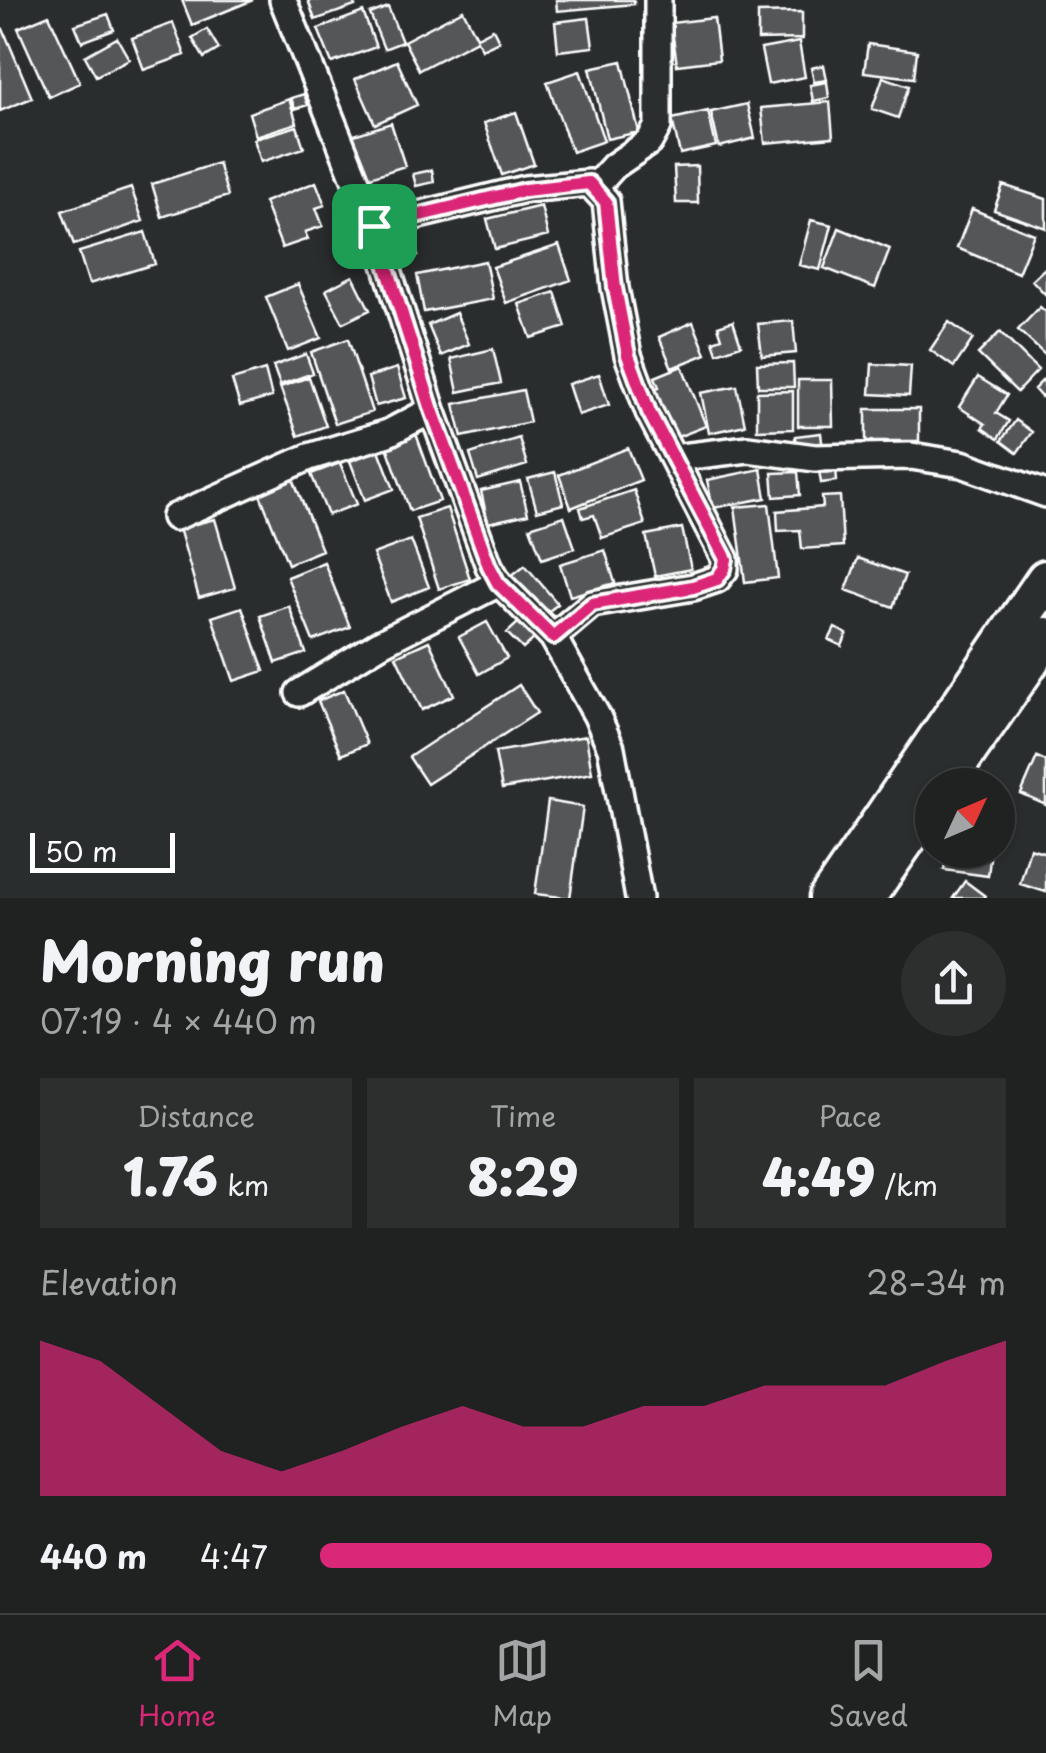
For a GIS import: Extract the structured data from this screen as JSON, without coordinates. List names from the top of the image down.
{
  "scale_bar": "50 m",
  "north": "top right",
  "page": {
    "scale": "50 m",
    "heading": ["Morning run", "07:19 · 4 × 440 m"],
    "stats": [
      ["Distance", "1.76 km"],
      ["Time", "8:29"],
      ["Pace", "4:49 /km"]
    ],
    "chart": ["Elevation", "28–34 m"],
    "list": [
      {
        "name": "440 m",
        "note": "4:47"
      }
    ],
    "tabs": ["Home", "Map", "Saved"]
  }
}
